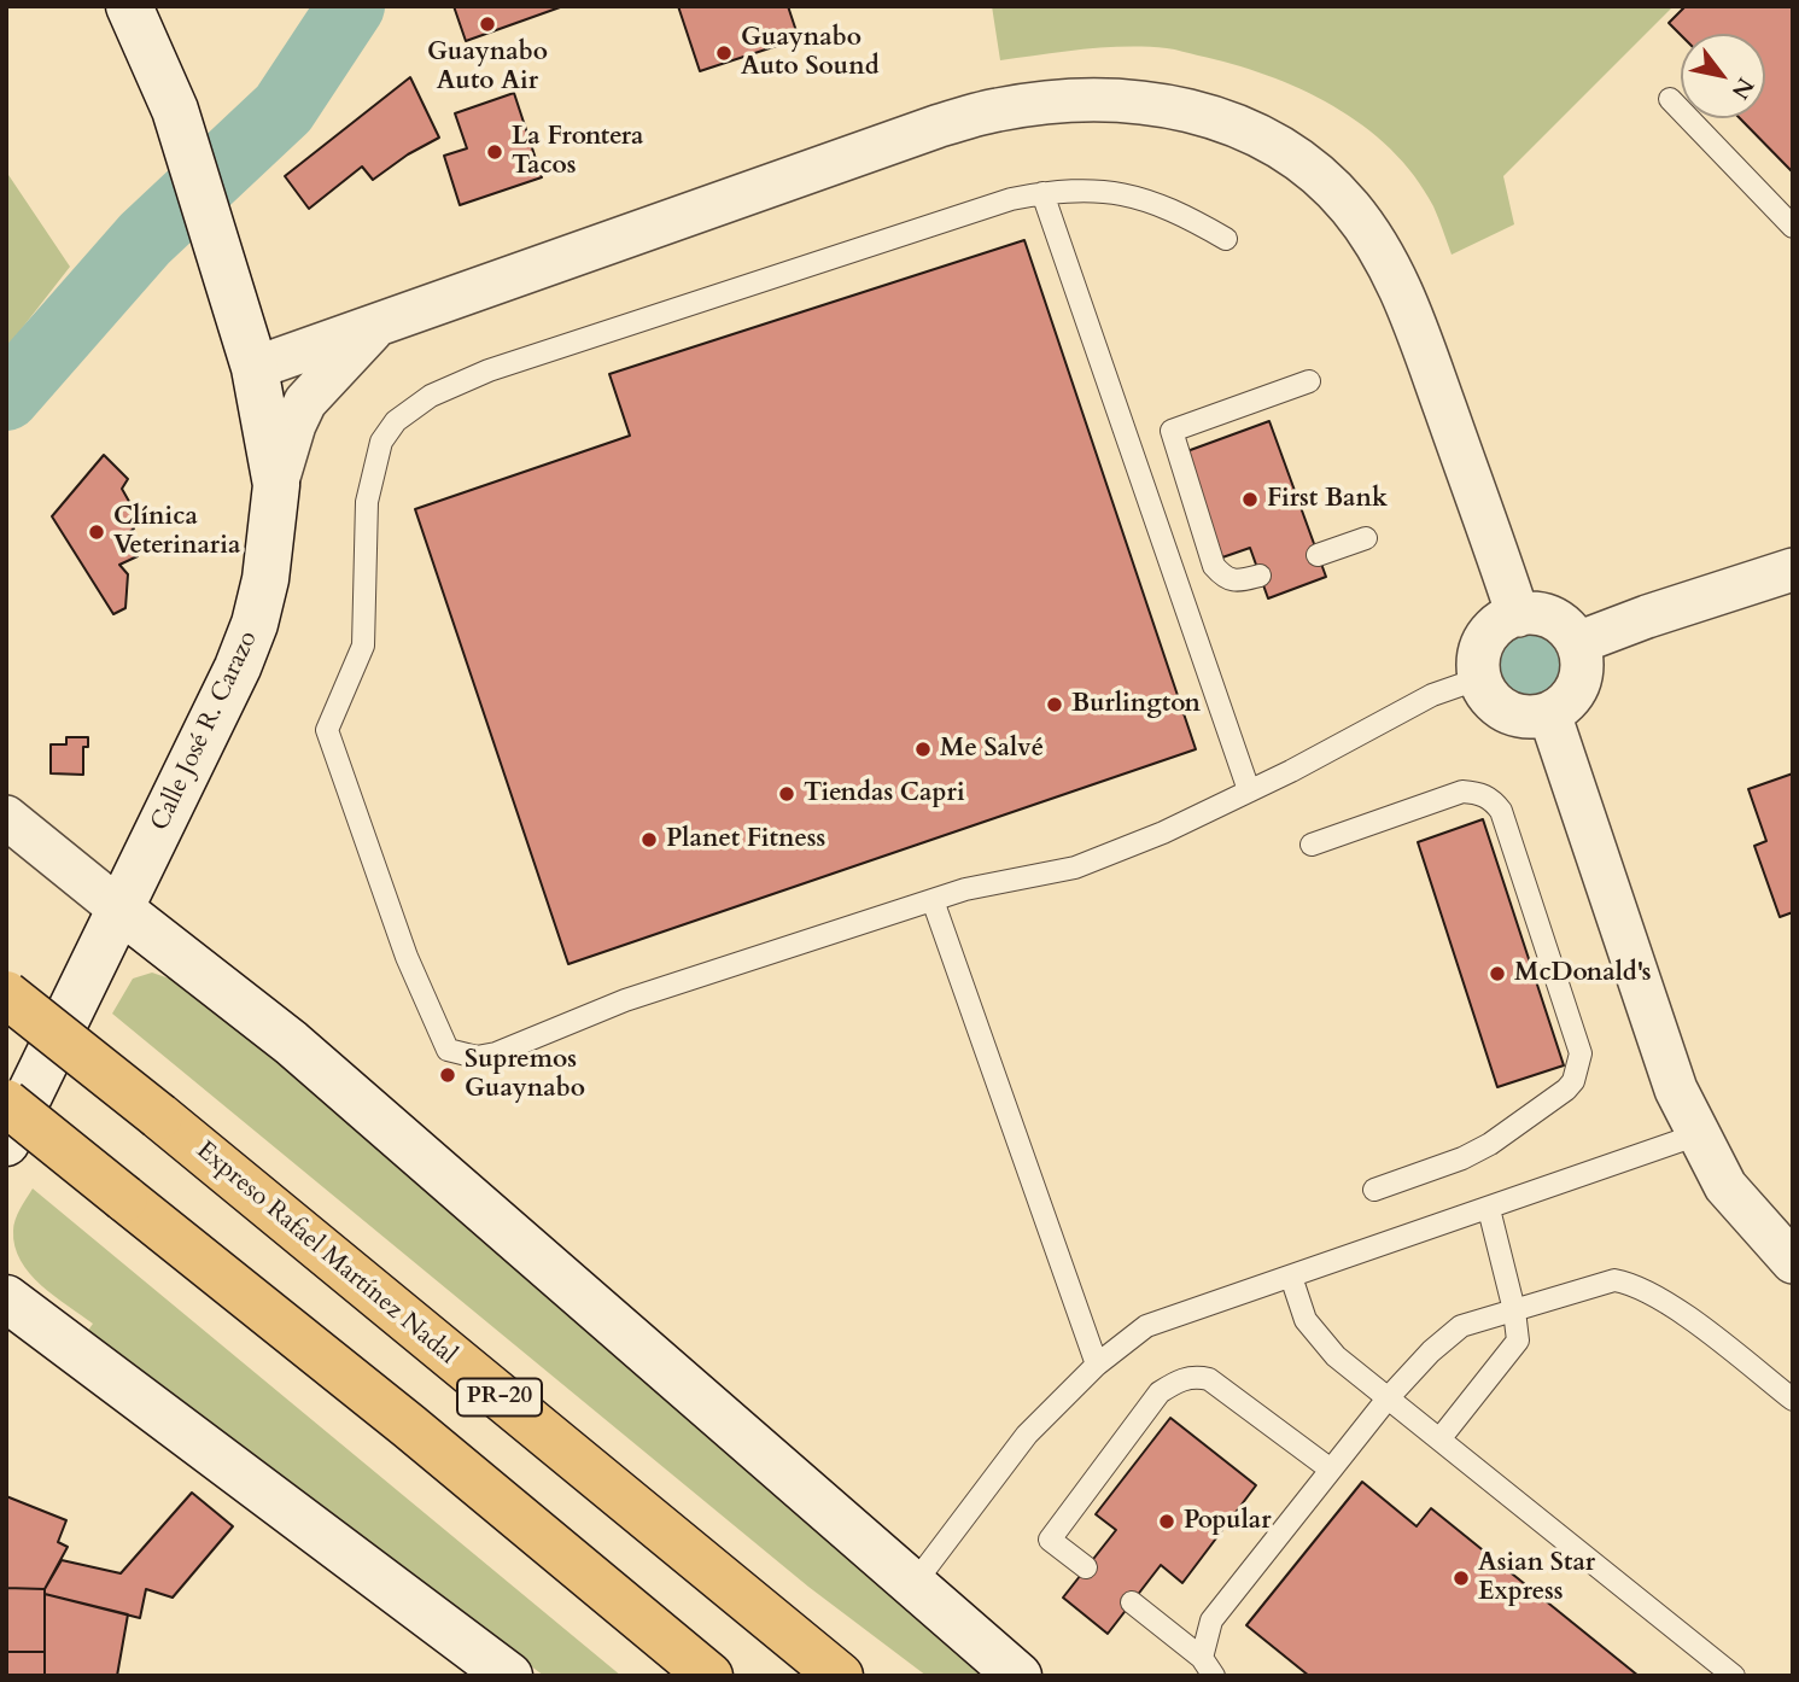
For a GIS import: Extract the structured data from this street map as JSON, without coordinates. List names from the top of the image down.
{
  "streets": {
    "highway": ["Expreso Rafael Martínez Nadal", "PR-20"],
    "street": ["Calle José R. Carazo"]
  },
  "places": [
    "Guaynabo Auto Air",
    "Guaynabo Auto Sound",
    "La Frontera Tacos",
    "First Bank",
    "Clínica Veterinaria",
    "Burlington",
    "Me Salvé",
    "Tiendas Capri",
    "Planet Fitness",
    "McDonald's",
    "Supremos Guaynabo",
    "Popular",
    "Asian Star Express"
  ],
  "north": "bottom right"
}
